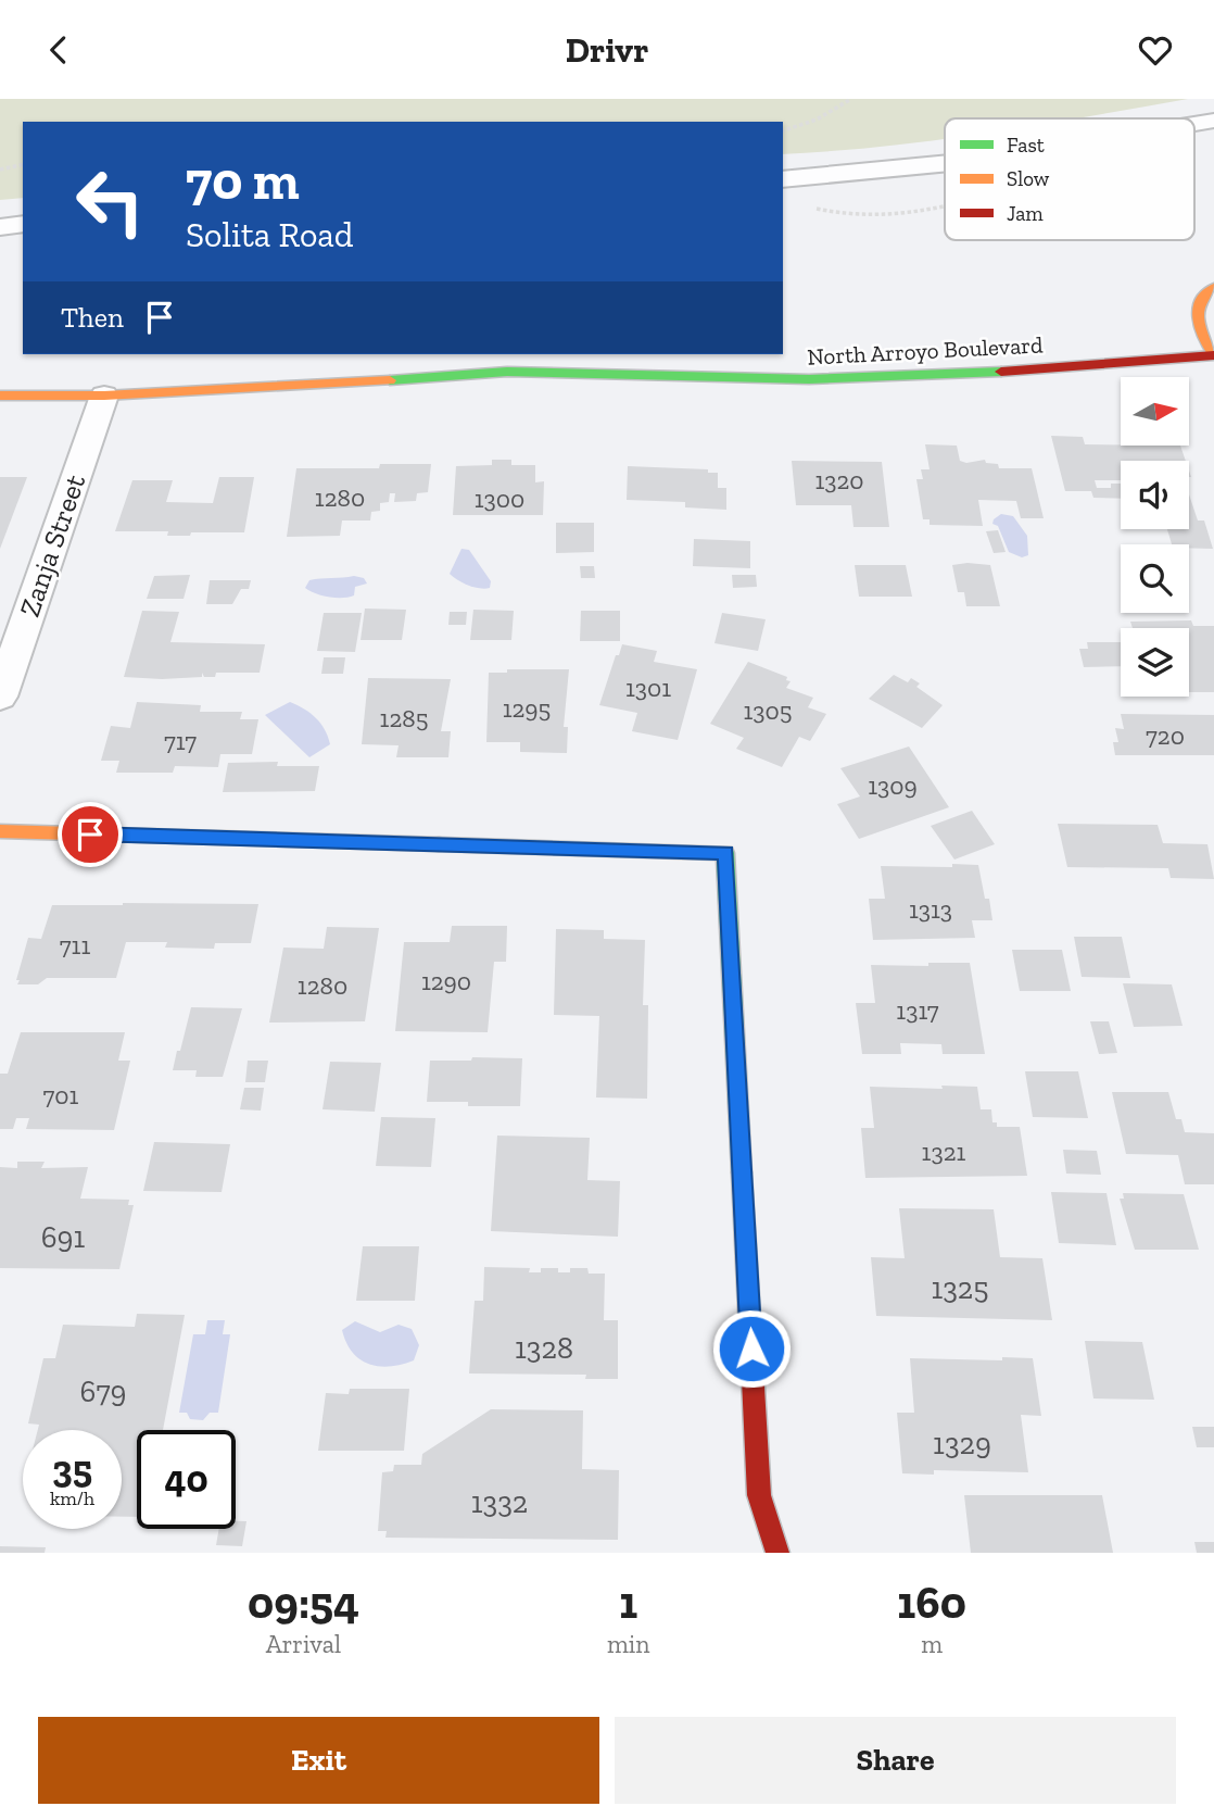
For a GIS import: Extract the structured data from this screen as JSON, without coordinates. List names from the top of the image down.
{
  "streets": {
    "street": ["North Arroyo Boulevard", "Zanja Street"]
  },
  "crossings": [
    ["North Arroyo Boulevard", "Zanja Street"]
  ],
  "house_numbers": [
    "1320",
    "1280",
    "1300",
    "1301",
    "1295",
    "1305",
    "1285",
    "720",
    "717",
    "1309",
    "1313",
    "711",
    "1290",
    "1280",
    "1317",
    "701",
    "1321",
    "691",
    "1325",
    "1328",
    "679",
    "1329",
    "1332"
  ],
  "legend": ["Fast", "Slow", "Jam"],
  "north": "right",
  "page": {
    "header": "Drivr",
    "turn": ["70 m", "Solita Road"],
    "then": "Then",
    "speed": "35 km/h",
    "limit": "40",
    "eta": [
      "09:54",
      "Arrival",
      "1",
      "min",
      "160",
      "m"
    ],
    "buttons": ["Exit", "Share"]
  }
}
